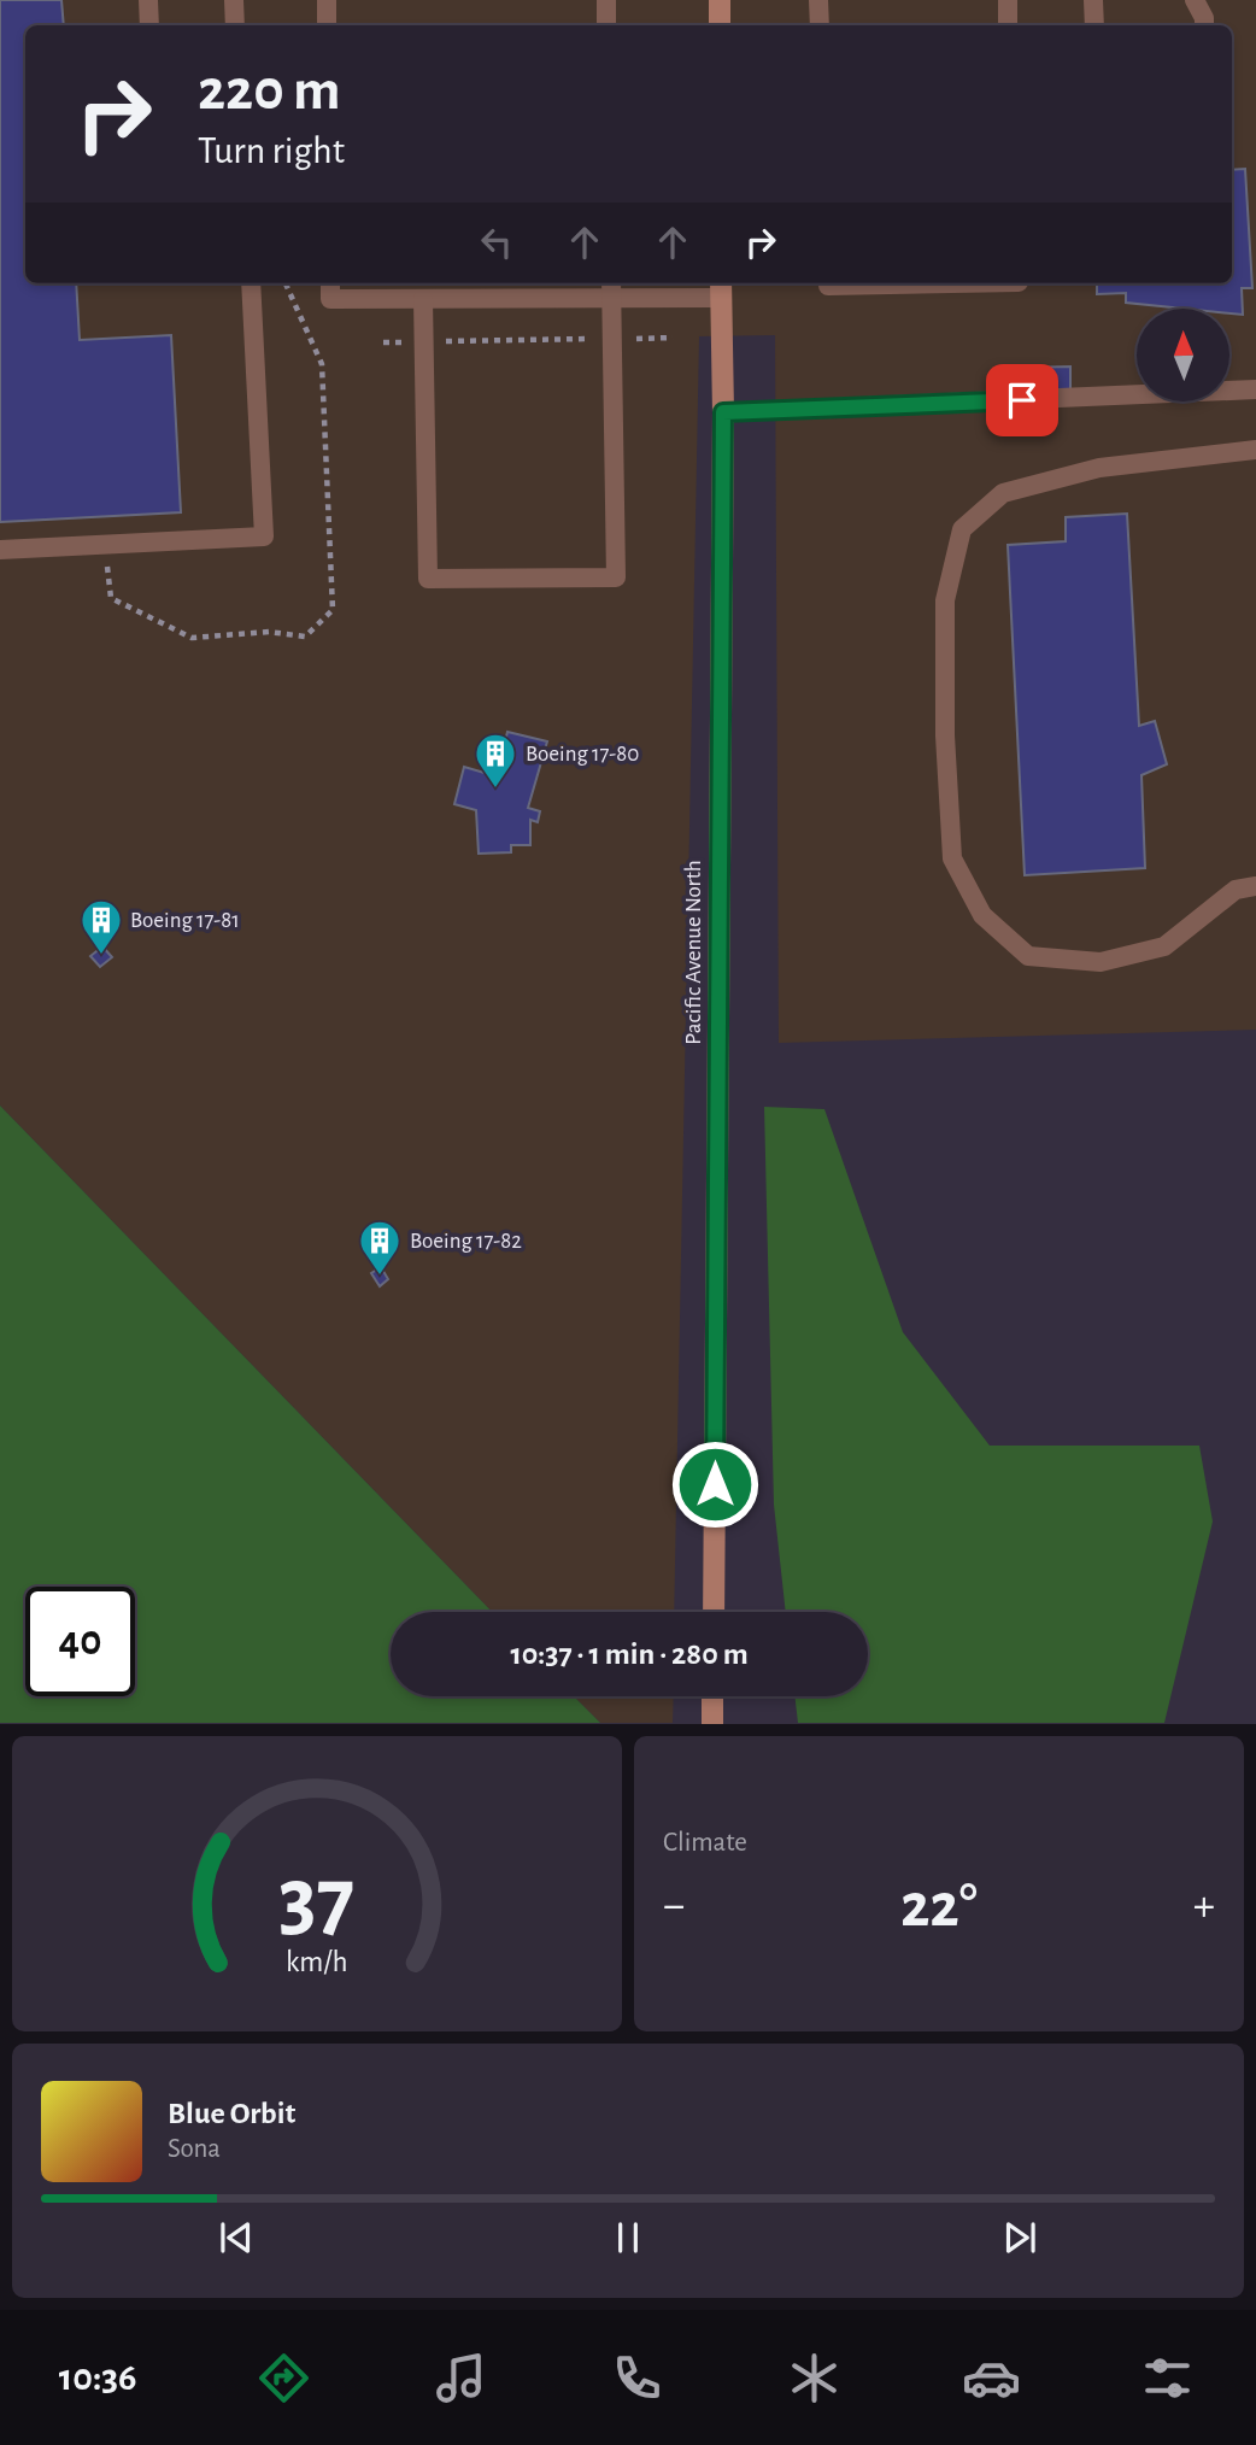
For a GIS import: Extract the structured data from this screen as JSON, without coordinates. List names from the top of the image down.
{
  "streets": {
    "street": ["Pacific Avenue North"]
  },
  "places": {
    "building": ["Boeing 17-80", "Boeing 17-81", "Boeing 17-82"]
  },
  "north": "top",
  "page": {
    "turn": ["220 m", "Turn right"],
    "limit": "40",
    "trip": "10:37 · 1 min · 280 m",
    "tile": "Climate",
    "heat": ["−", "22°", "+"],
    "song": ["Blue Orbit", "Sona"],
    "tabs": "10:36",
    "gauge": ["37", "km/h"]
  }
}
